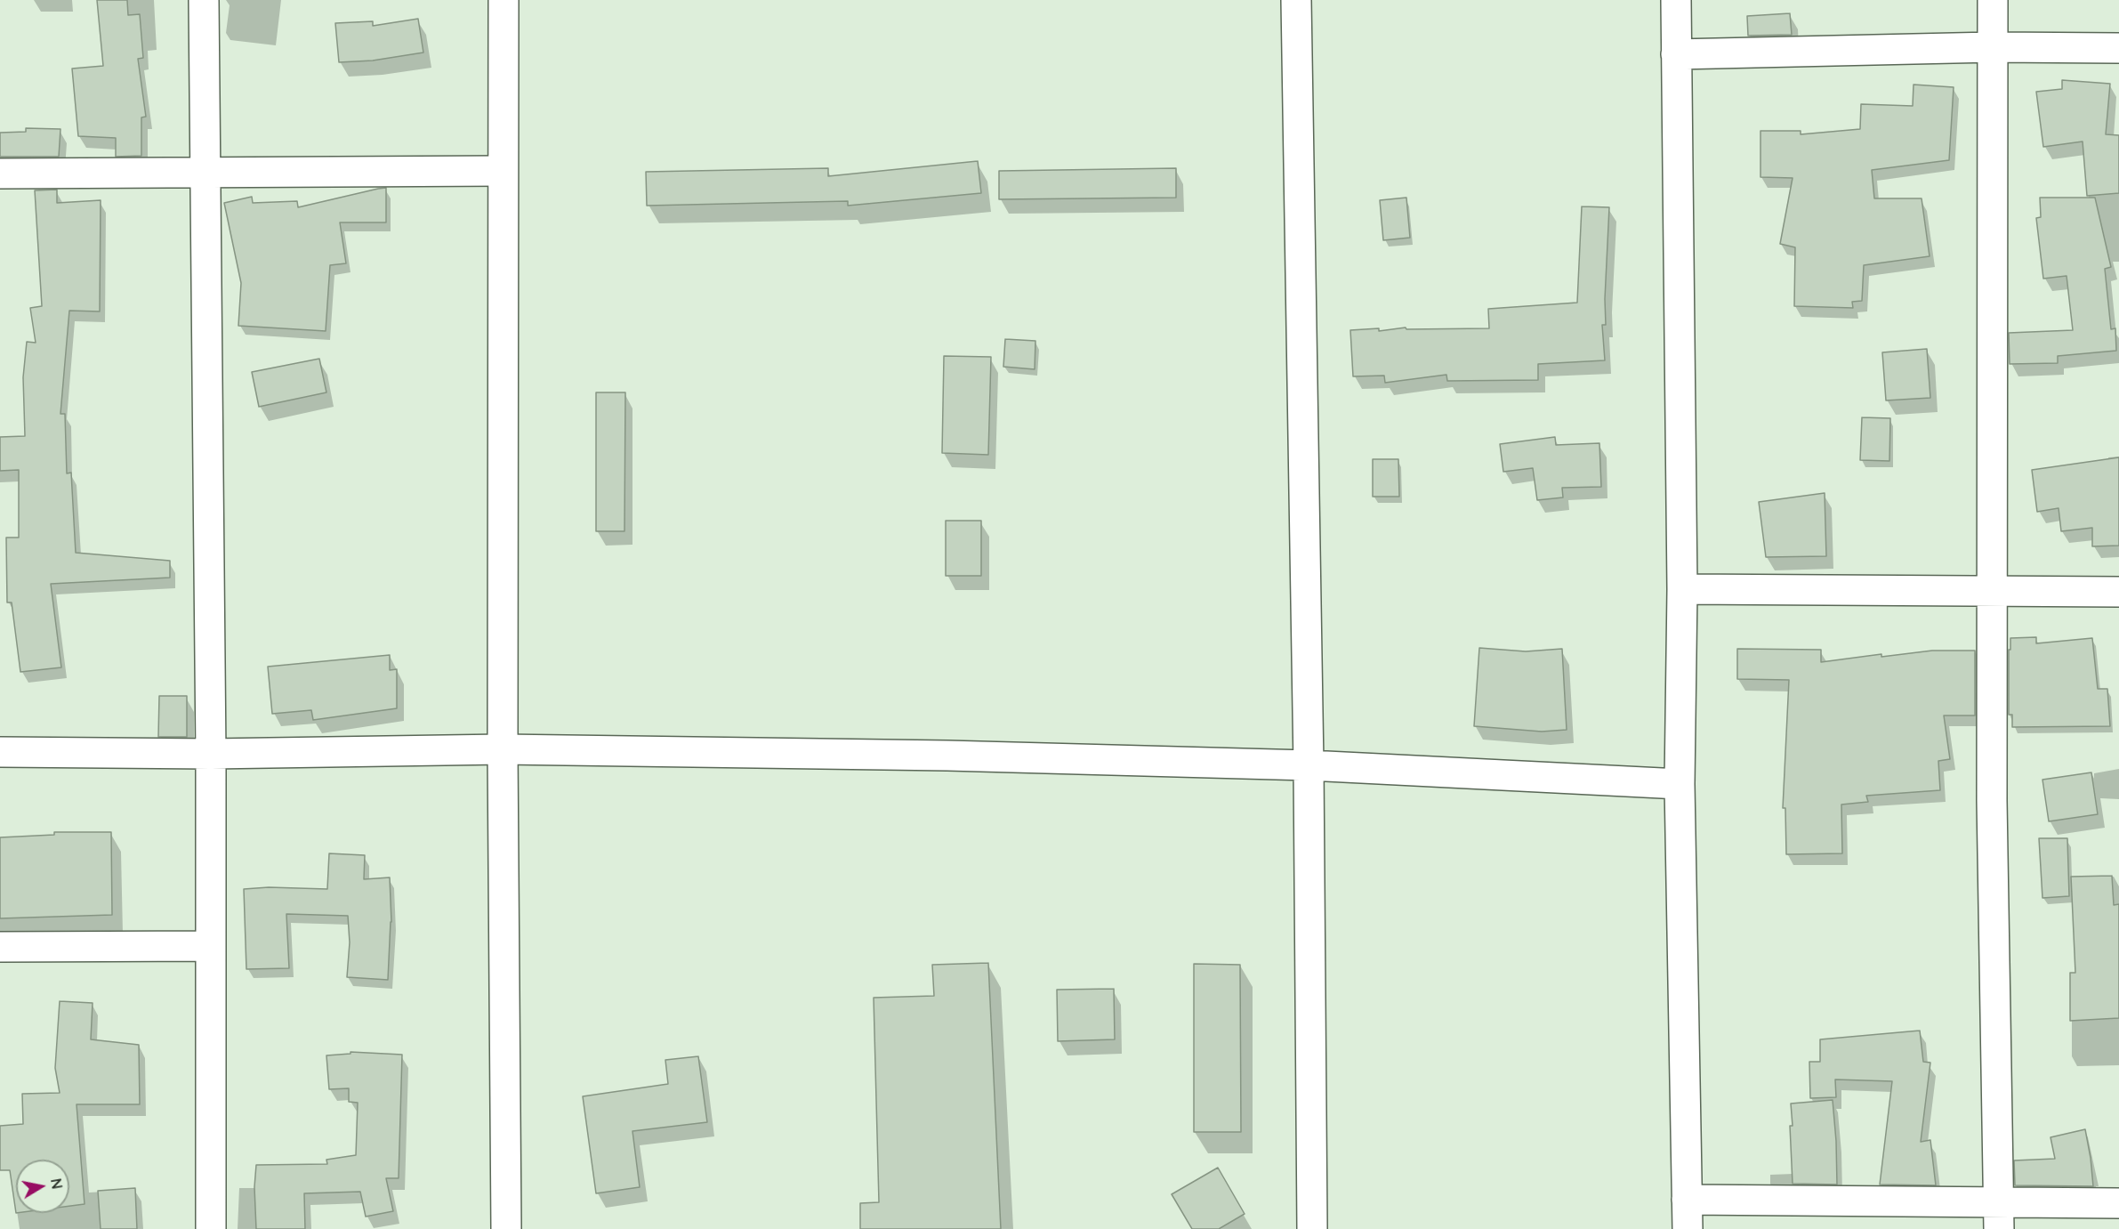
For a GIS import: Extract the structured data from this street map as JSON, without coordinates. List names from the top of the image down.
{
  "north": "right"
}
